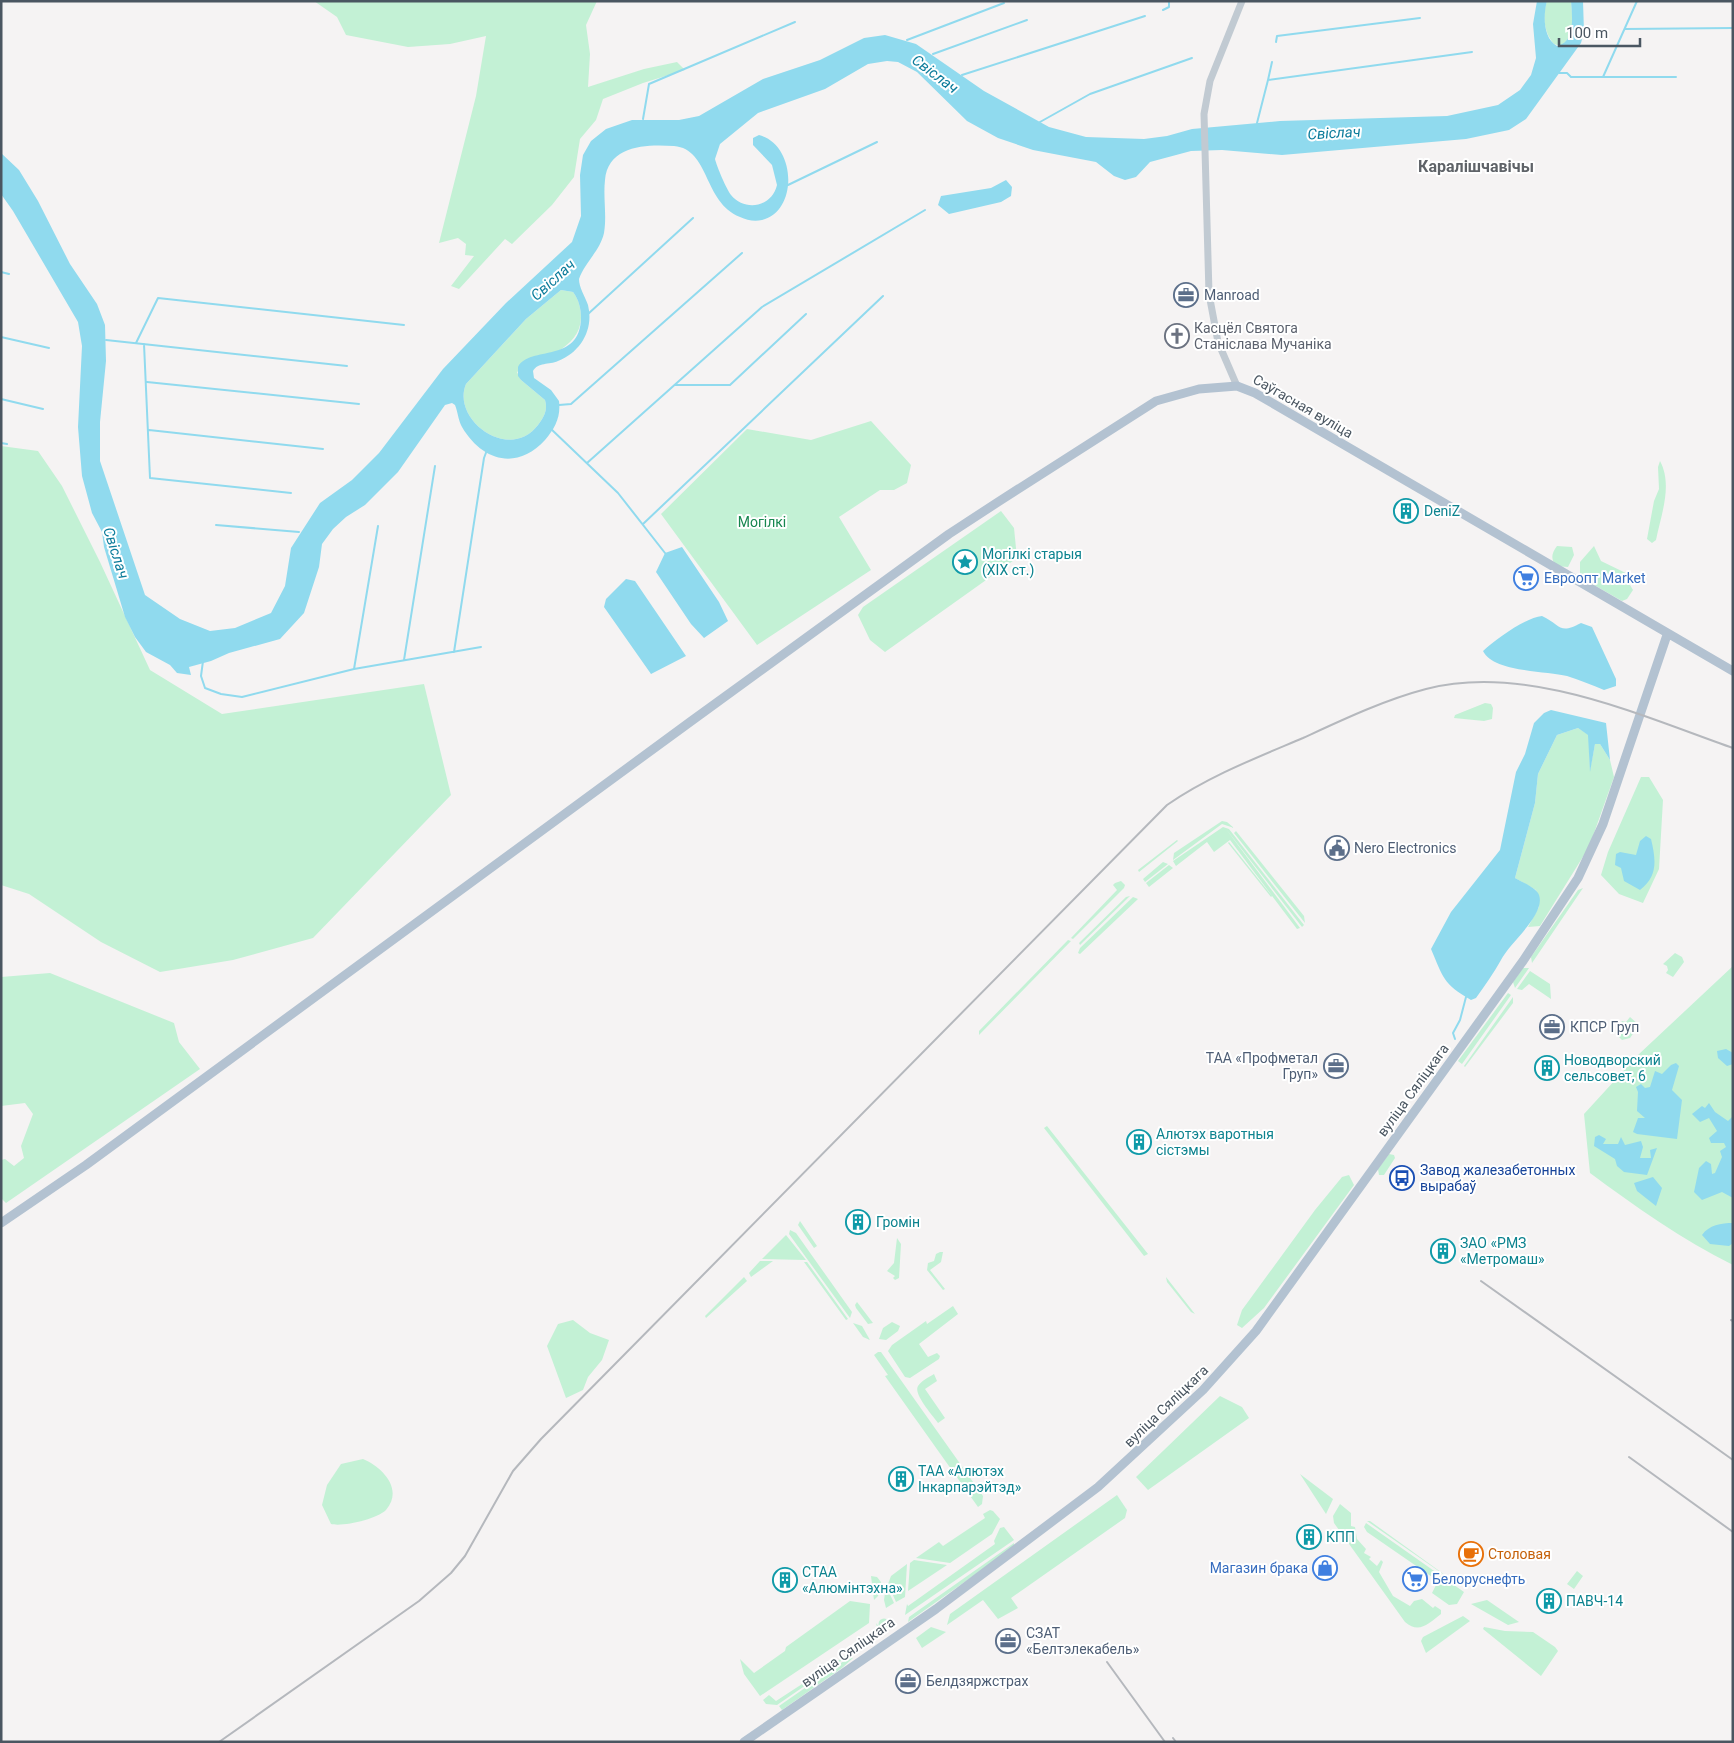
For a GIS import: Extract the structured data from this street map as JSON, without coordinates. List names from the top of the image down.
{
  "streets": {
    "main road": ["Саўгасная вуліца", "вуліца Сяліцкага"]
  },
  "crossings": [
    ["Саўгасная вуліца", "вуліца Сяліцкага"]
  ],
  "districts": ["Каралішчавічы"],
  "water": ["Свіслач"],
  "parks": ["Могілкі"],
  "places": {
    "office": [
      "Manroad",
      "КПСР Груп",
      "ТАА «Профметал Груп»",
      "СЗАТ «Белтэлекабель»",
      "Белдзяржстрах"
    ],
    "church": ["Касцёл Святога Станіслава Мучаніка"],
    "building": [
      "DeniZ",
      "Новодворский сельсовет, 6",
      "Алютэх варотныя сістэмы",
      "Громін",
      "ЗАО «РМЗ «Метромаш»",
      "ТАА «Алютэх Інкарпарэйтэд»",
      "КПП",
      "СТАА «Алюмінтэхна»",
      "ПАВЧ-14"
    ],
    "place": ["Могілкі старыя (XIX ст.)"],
    "supermarket": ["Евроопт Market", "Белоруснефть"],
    "public building": ["Nero Electronics"],
    "bus stop": ["Завод жалезабетонных вырабаў"],
    "cafe": ["Столовая"],
    "shop": ["Магазин брака"]
  },
  "scale_bar": "100 m"
}
